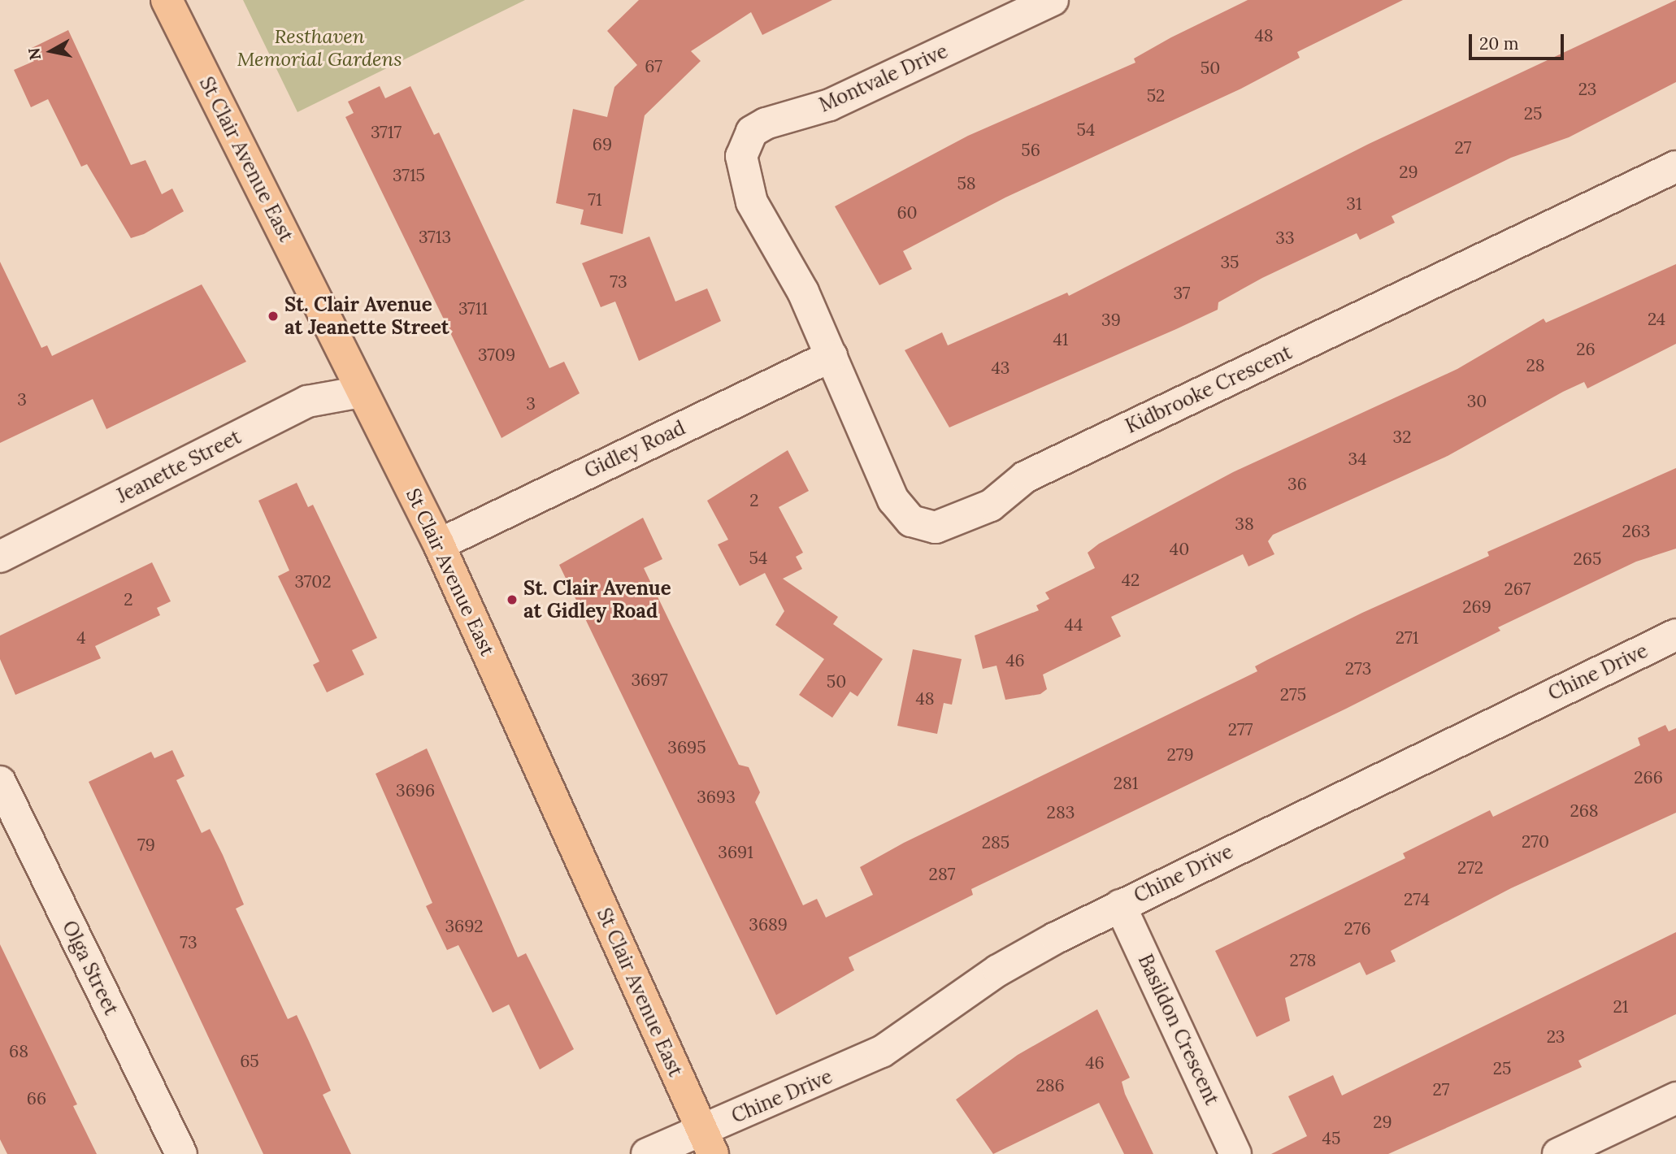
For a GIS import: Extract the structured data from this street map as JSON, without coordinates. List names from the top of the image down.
{
  "streets": {
    "main road": ["St Clair Avenue East"],
    "street": [
      "Montvale Drive",
      "Kidbrooke Crescent",
      "Gidley Road",
      "Jeanette Street",
      "Chine Drive",
      "Olga Street",
      "Basildon Crescent"
    ]
  },
  "crossings": [
    ["Montvale Drive", "Kidbrooke Crescent"],
    ["Montvale Drive", "Gidley Road"],
    ["St Clair Avenue East", "Gidley Road"],
    ["St Clair Avenue East", "Jeanette Street"],
    ["St Clair Avenue East", "Chine Drive"],
    ["Kidbrooke Crescent", "Gidley Road"],
    ["Chine Drive", "Basildon Crescent"]
  ],
  "parks": ["Resthaven Memorial Gardens"],
  "places": ["St. Clair Avenue at Jeanette Street", "St. Clair Avenue at Gidley Road"],
  "house_numbers": [
    "48",
    "67",
    "50",
    "23",
    "52",
    "25",
    "54",
    "3717",
    "69",
    "27",
    "56",
    "29",
    "3715",
    "58",
    "71",
    "31",
    "60",
    "3713",
    "33",
    "35",
    "73",
    "37",
    "3711",
    "24",
    "39",
    "41",
    "26",
    "3709",
    "28",
    "43",
    "3",
    "30",
    "3",
    "32",
    "34",
    "36",
    "2",
    "38",
    "263",
    "40",
    "54",
    "265",
    "42",
    "3702",
    "267",
    "2",
    "269",
    "44",
    "4",
    "271",
    "46",
    "273",
    "3697",
    "50",
    "275",
    "48",
    "277",
    "3695",
    "279",
    "266",
    "281",
    "3696",
    "3693",
    "268",
    "283",
    "270",
    "285",
    "79",
    "3691",
    "272",
    "287",
    "274",
    "3689",
    "3692",
    "276",
    "73",
    "278",
    "21",
    "23",
    "68",
    "65",
    "46",
    "25",
    "286",
    "27",
    "66",
    "29",
    "45"
  ],
  "scale_bar": "20 m",
  "north": "left"
}
